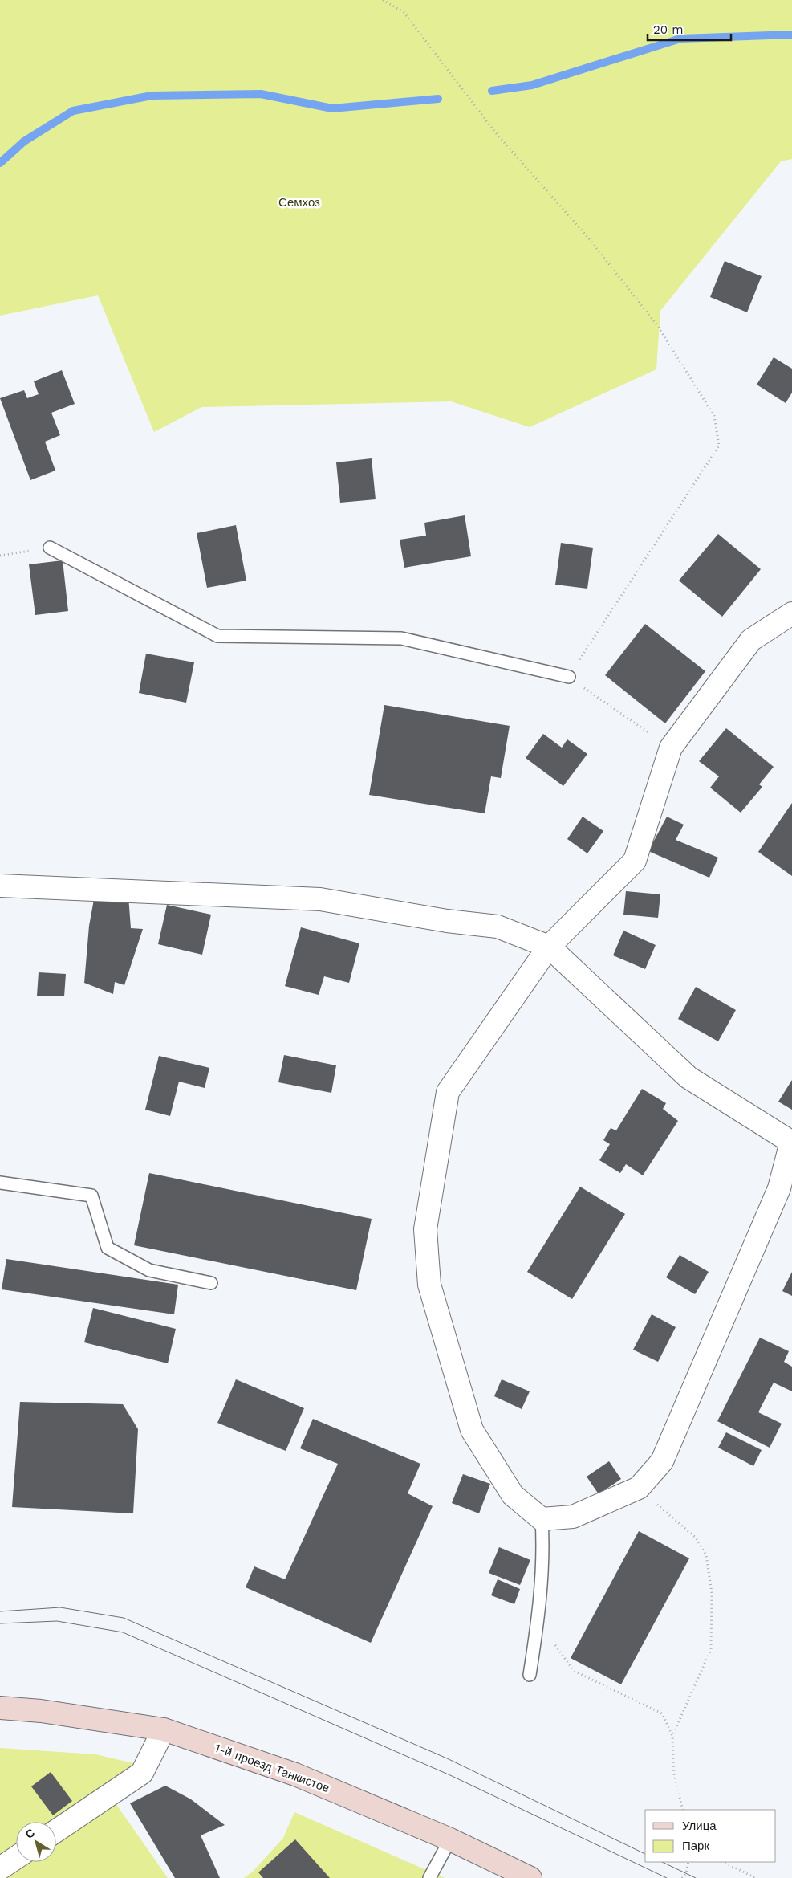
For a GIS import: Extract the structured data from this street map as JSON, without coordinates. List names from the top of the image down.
{
  "streets": {
    "main road": ["1-й проезд Танкистов"]
  },
  "parks": ["Семхоз"],
  "legend": ["Улица", "Парк"],
  "scale_bar": "20 m",
  "north": "top left"
}
